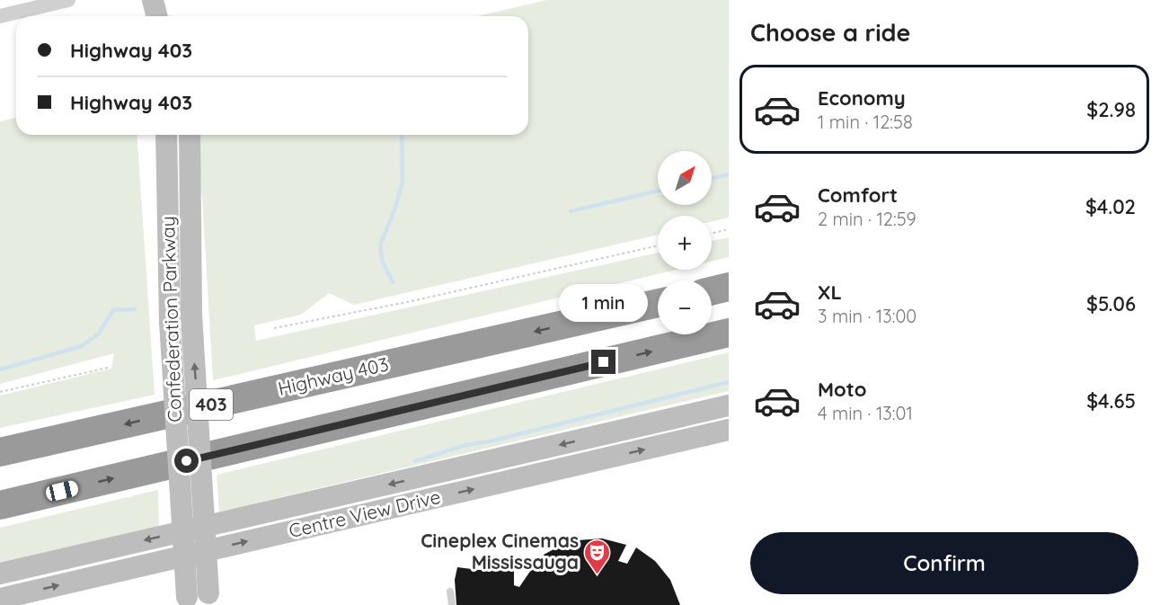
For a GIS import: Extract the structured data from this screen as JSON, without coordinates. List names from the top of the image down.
{
  "streets": {
    "highway": ["Highway 403", "403"],
    "street": ["Confederation Parkway", "Centre View Drive"]
  },
  "places": {
    "theatre": ["Cineplex Cinemas Mississauga"]
  },
  "north": "top right",
  "page": {
    "heading": "Choose a ride",
    "banner": ["Highway 403", "Highway 403"],
    "list": [
      {
        "name": "Economy",
        "note": "1 min · 12:58",
        "value": "$2.98"
      },
      {
        "name": "Comfort",
        "note": "2 min · 12:59",
        "value": "$4.02"
      },
      {
        "name": "XL",
        "note": "3 min · 13:00",
        "value": "$5.06"
      },
      {
        "name": "Moto",
        "note": "4 min · 13:01",
        "value": "$4.65"
      }
    ],
    "map_buttons": ["+", "−"],
    "bubble": "1 min",
    "buttons": "Confirm"
  }
}
